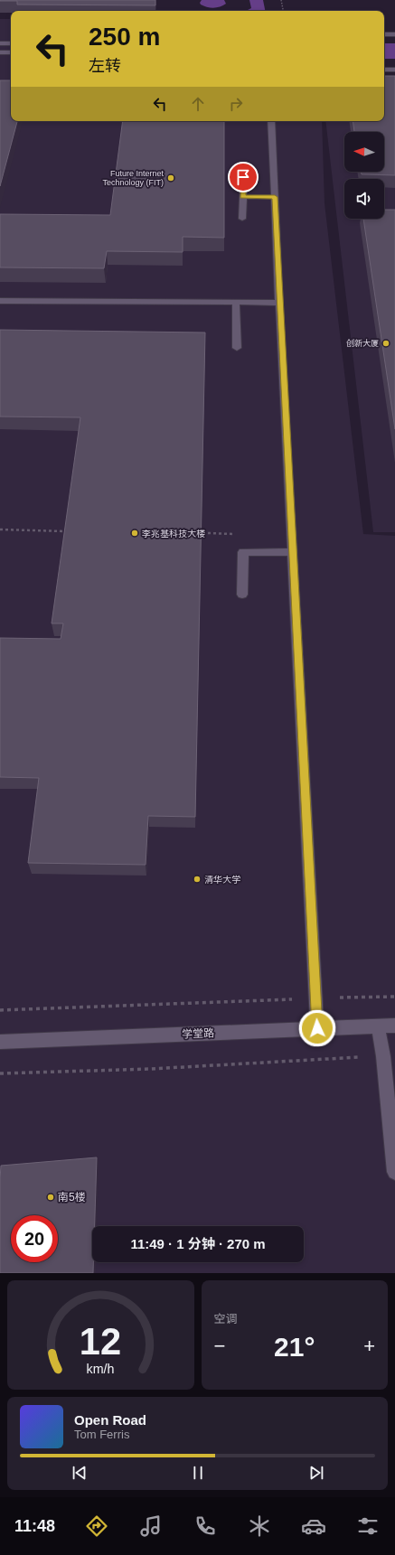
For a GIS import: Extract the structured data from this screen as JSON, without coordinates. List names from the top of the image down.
{
  "streets": {
    "street": ["学堂路"]
  },
  "places": [
    "Future Internet Technology (FIT)",
    "创新大厦",
    "李兆基科技大楼",
    "清华大学",
    "南5楼"
  ],
  "north": "left",
  "page": {
    "turn": ["250 m", "左转"],
    "limit": "20",
    "trip": "11:49 · 1 分钟 · 270 m",
    "tile": "空调",
    "heat": ["−", "21°", "+"],
    "song": ["Open Road", "Tom Ferris"],
    "tabs": "11:48",
    "gauge": ["12", "km/h"]
  }
}
